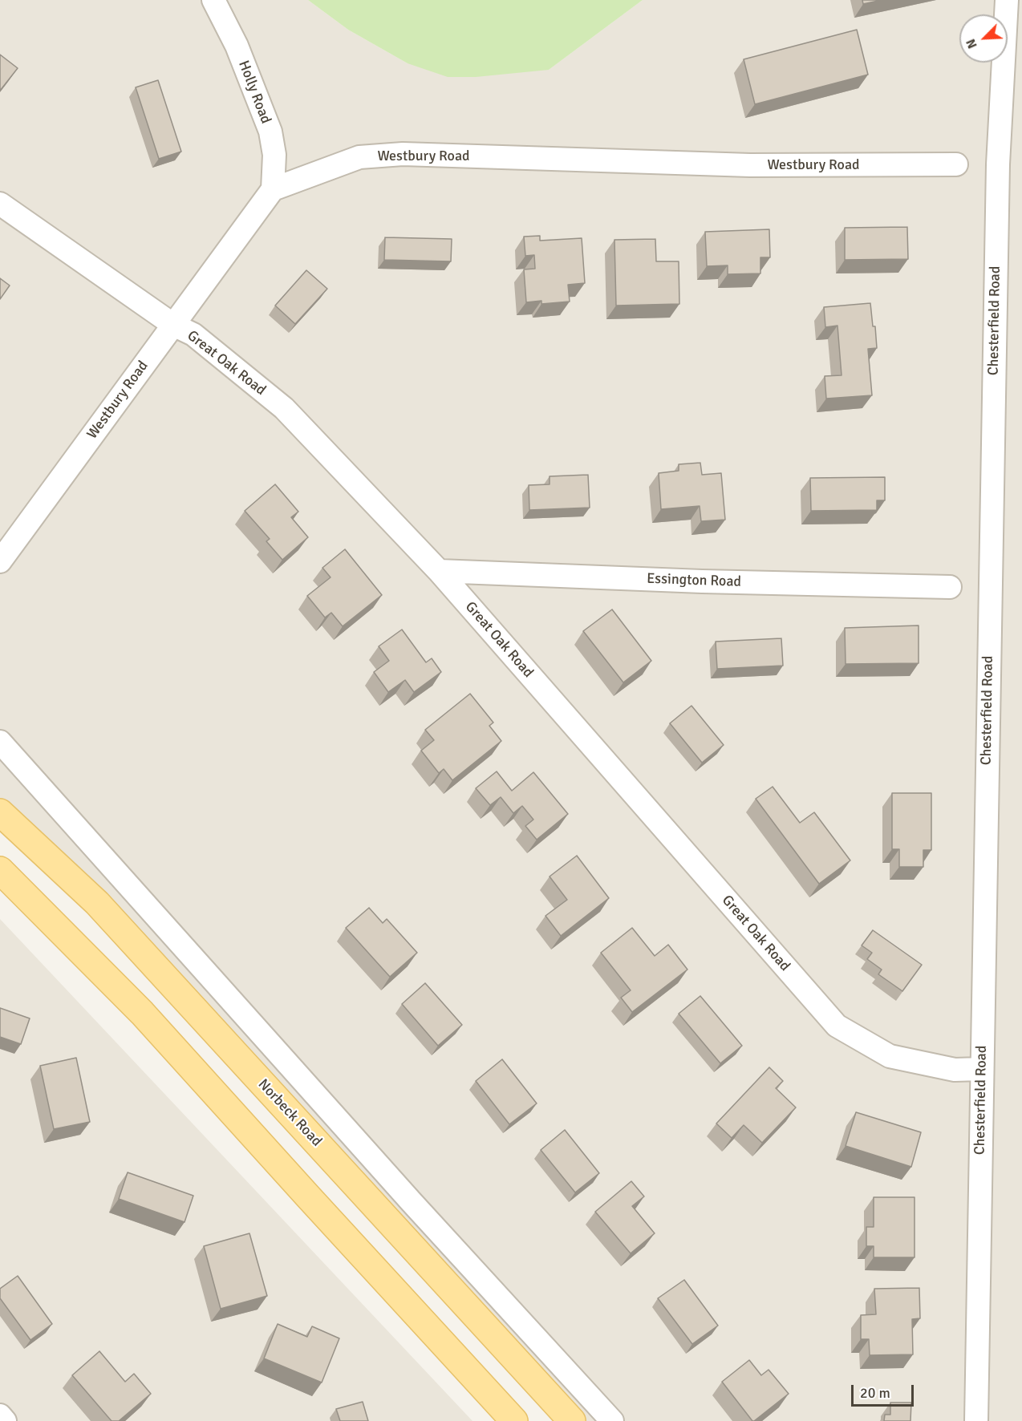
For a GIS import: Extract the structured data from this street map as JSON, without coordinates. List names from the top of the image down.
{
  "streets": {
    "main road": ["Norbeck Road"],
    "street": [
      "Holly Road",
      "Westbury Road",
      "Chesterfield Road",
      "Great Oak Road",
      "Essington Road"
    ]
  },
  "crossings": [
    ["Holly Road", "Westbury Road"],
    ["Westbury Road", "Great Oak Road"],
    ["Chesterfield Road", "Great Oak Road"],
    ["Great Oak Road", "Essington Road"]
  ],
  "scale_bar": "20 m",
  "north": "bottom left"
}
